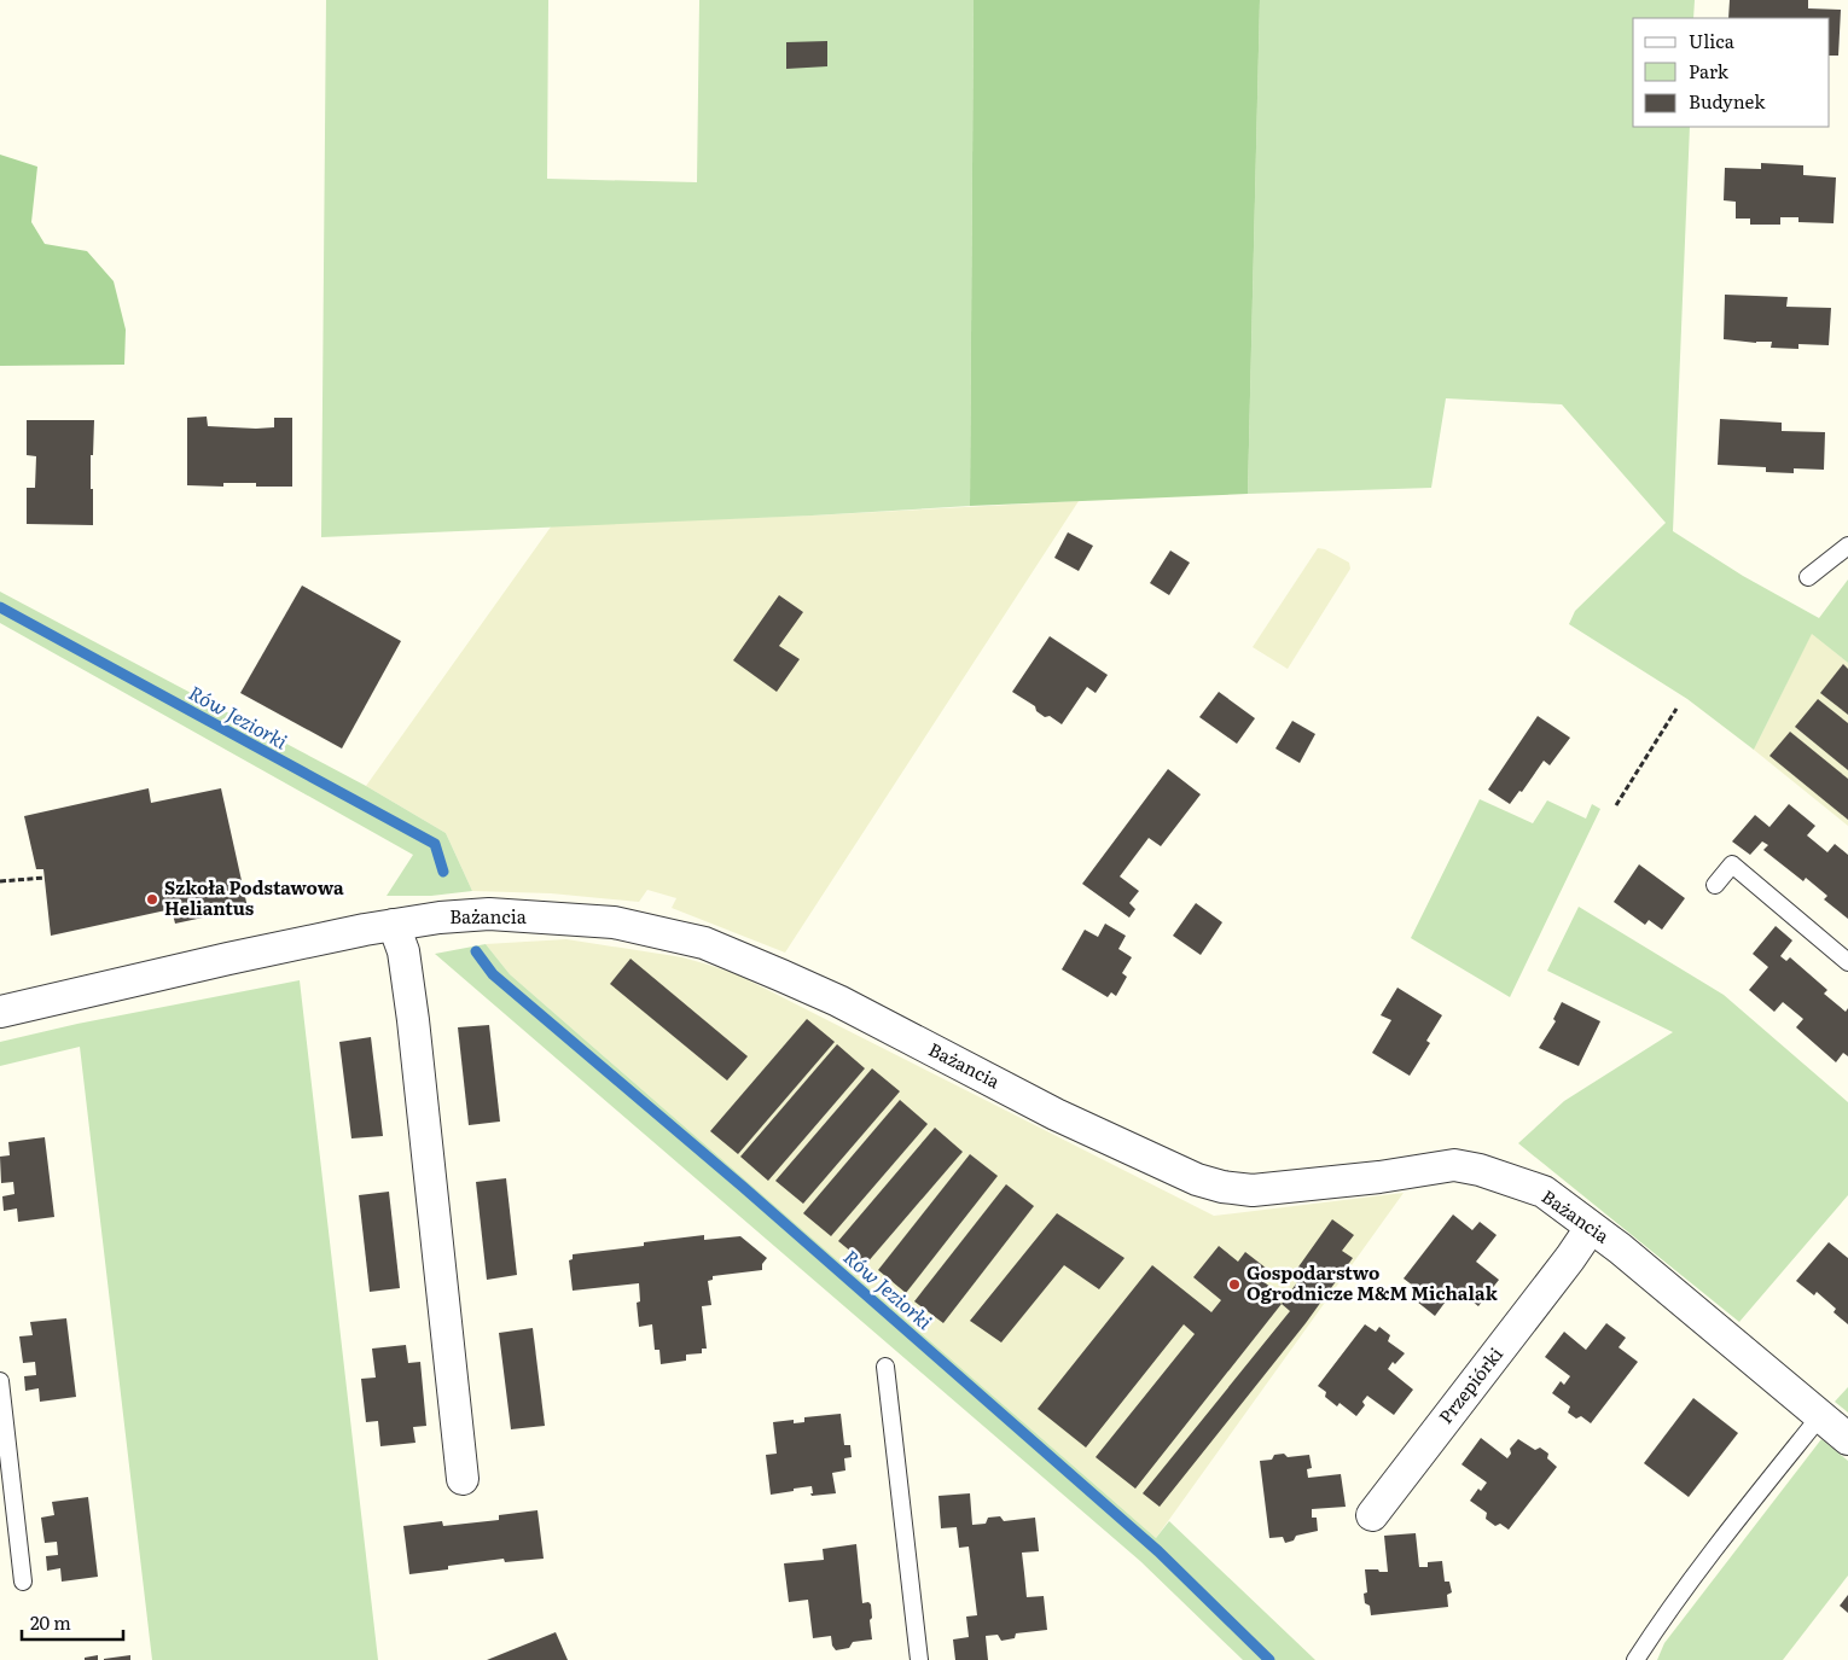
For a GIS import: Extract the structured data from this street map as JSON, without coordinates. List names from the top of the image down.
{
  "streets": {
    "street": ["Bażancia", "Przepiórki"]
  },
  "crossings": [
    ["Bażancia", "Przepiórki"]
  ],
  "water": ["Rów Jeziorki"],
  "places": ["Szkoła Podstawowa Heliantus", "Gospodarstwo Ogrodnicze M&M Michalak"],
  "legend": ["Ulica", "Park", "Budynek"],
  "scale_bar": "20 m"
}
